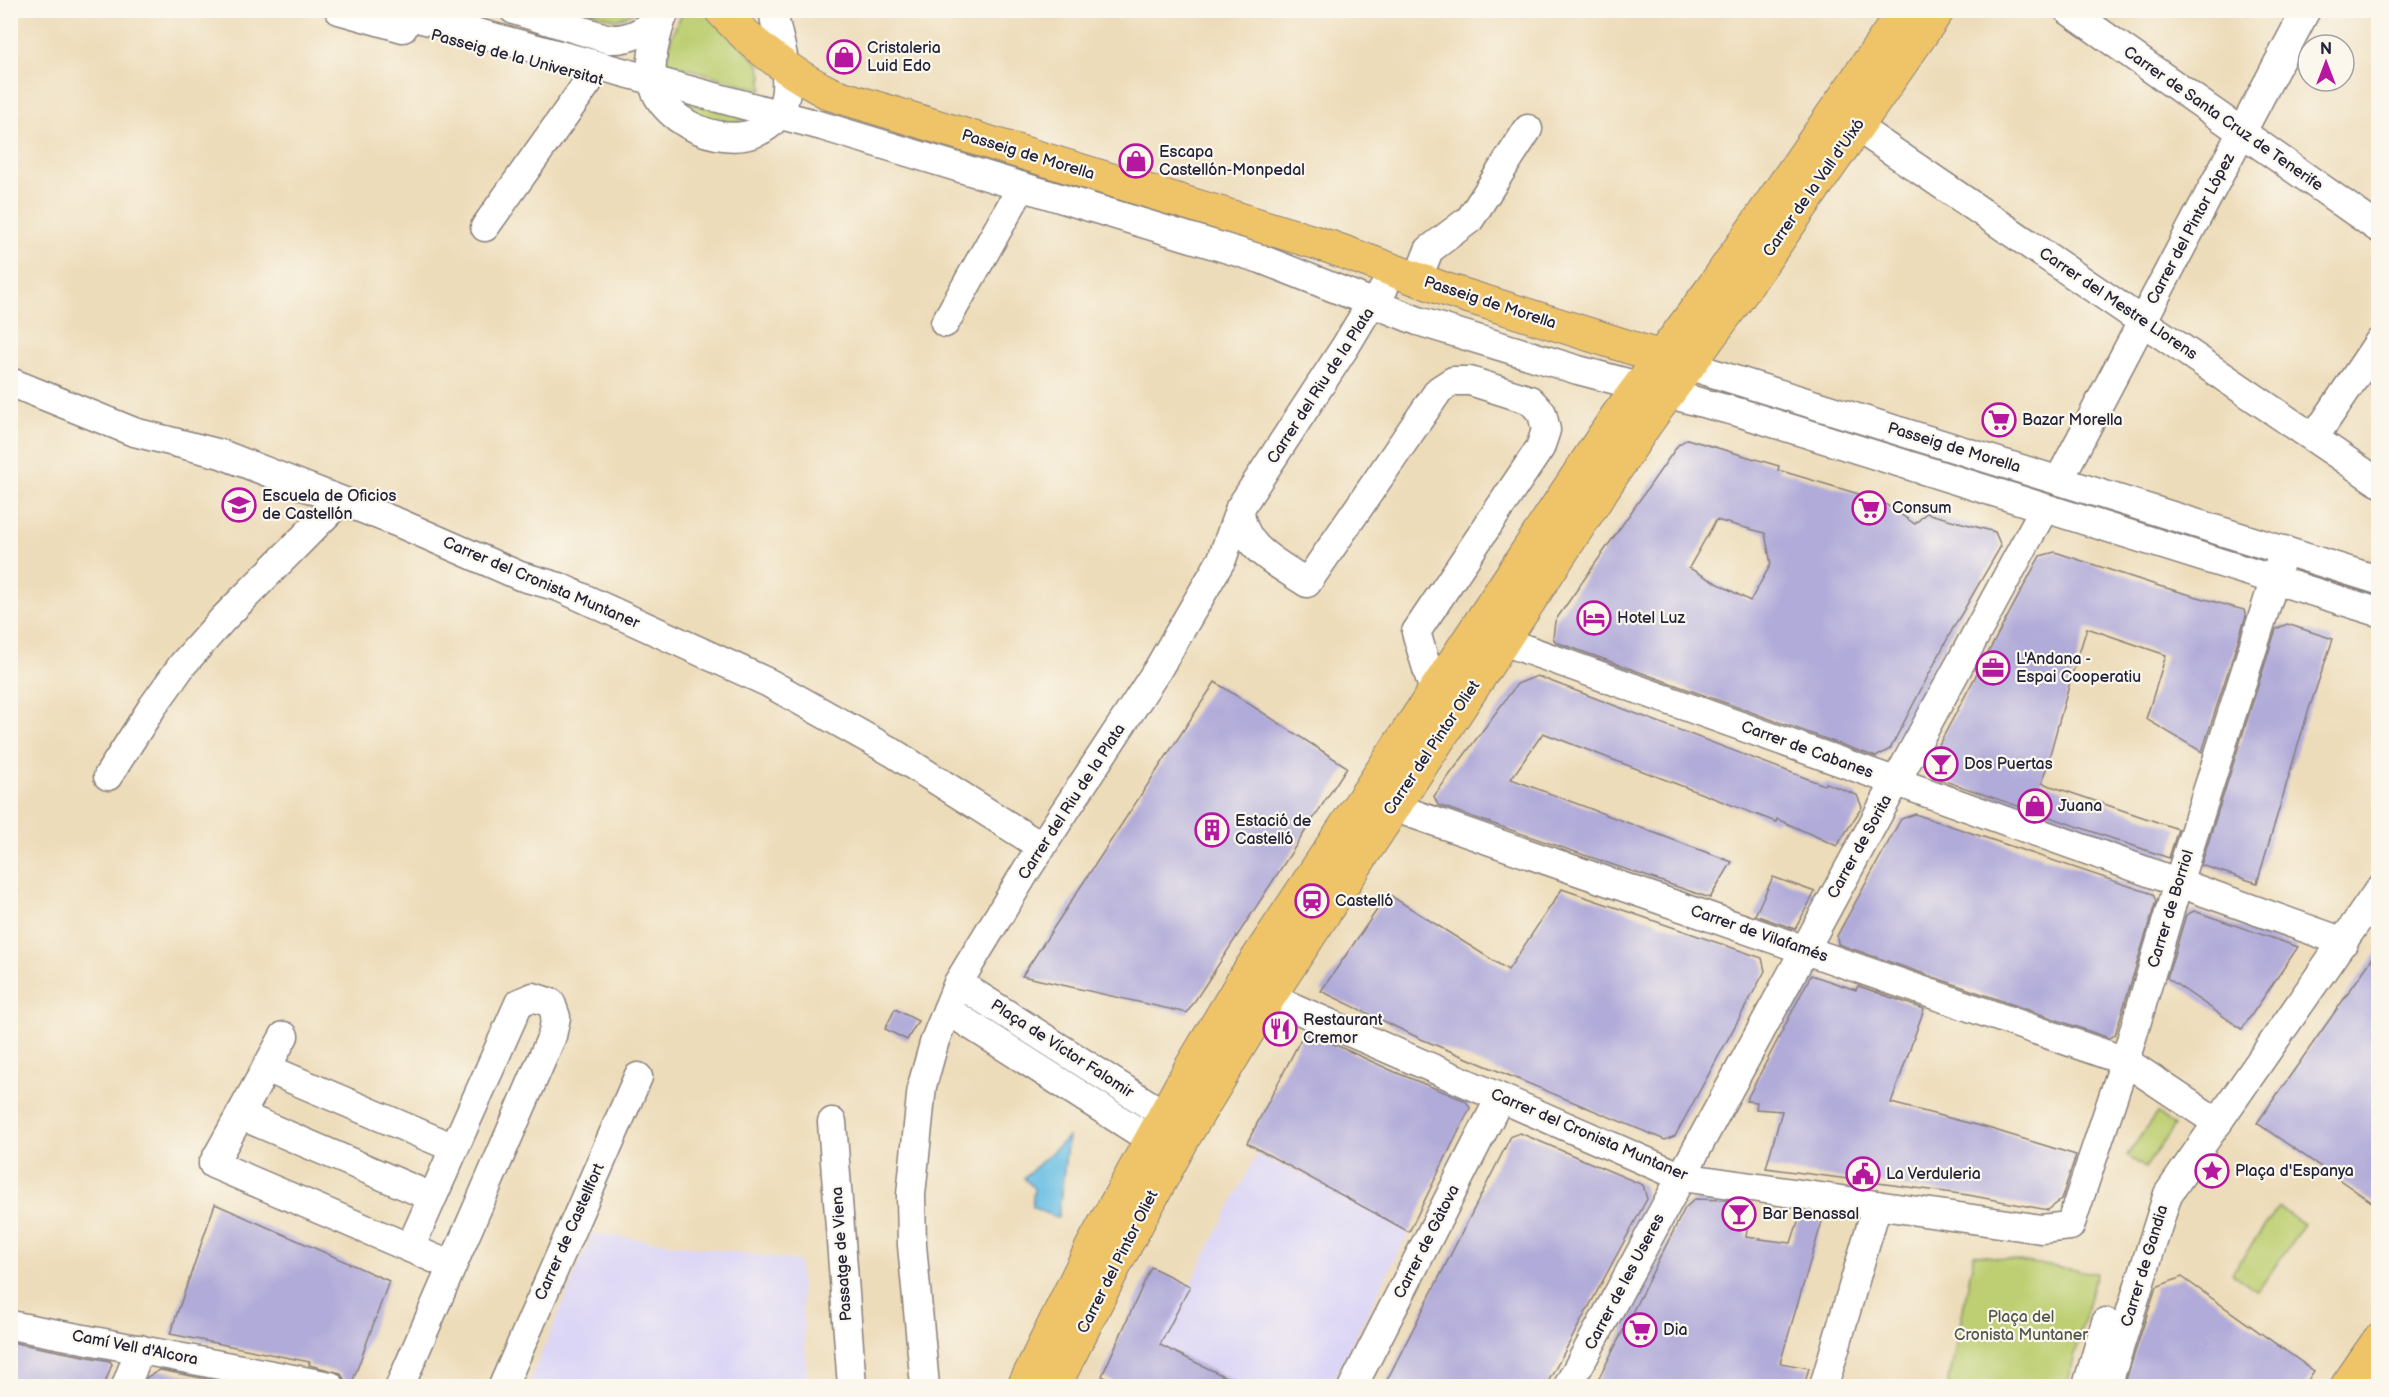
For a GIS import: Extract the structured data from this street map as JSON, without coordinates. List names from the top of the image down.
{
  "streets": {
    "main road": ["Passeig de Morella", "Carrer de la Vall d'Uixó", "Carrer del Pintor Oliet"],
    "street": [
      "Passeig de la Universitat",
      "Carrer de Santa Cruz de Tenerife",
      "Carrer del Pintor López",
      "Carrer del Mestre Llorens",
      "Carrer del Riu de la Plata",
      "Carrer del Cronista Muntaner",
      "Carrer de Cabanes",
      "Carrer de Sorita",
      "Carrer de Borriol",
      "Carrer de Vilafamés",
      "Plaça de Víctor Falomir",
      "Carrer de Castellfort",
      "Carrer de Gàtova",
      "Passatge de Viena",
      "Carrer de Gandia",
      "Carrer de les Useres",
      "Camí Vell d'Alcora"
    ]
  },
  "crossings": [
    ["Carrer de Santa Cruz de Tenerife", "Carrer del Pintor López"],
    ["Passeig de Morella", "Carrer de la Vall d'Uixó"],
    ["Passeig de Morella", "Carrer del Pintor López"],
    ["Passeig de Morella", "Carrer del Riu de la Plata"],
    ["Passeig de Morella", "Carrer del Pintor Oliet"],
    ["Passeig de Morella", "Carrer de Sorita"],
    ["Passeig de Morella", "Carrer de Borriol"],
    ["Carrer de la Vall d'Uixó", "Carrer del Mestre Llorens"],
    ["Carrer de la Vall d'Uixó", "Carrer del Pintor Oliet"],
    ["Carrer del Pintor López", "Carrer del Mestre Llorens"],
    ["Carrer del Riu de la Plata", "Carrer del Cronista Muntaner"],
    ["Carrer del Riu de la Plata", "Plaça de Víctor Falomir"],
    ["Carrer del Cronista Muntaner", "Carrer del Pintor Oliet"],
    ["Carrer del Cronista Muntaner", "Carrer de Sorita"],
    ["Carrer del Cronista Muntaner", "Carrer de Borriol"],
    ["Carrer del Cronista Muntaner", "Carrer de Gàtova"],
    ["Carrer del Cronista Muntaner", "Carrer de les Useres"],
    ["Carrer del Pintor Oliet", "Carrer de Cabanes"],
    ["Carrer del Pintor Oliet", "Carrer de Vilafamés"],
    ["Carrer del Pintor Oliet", "Plaça de Víctor Falomir"],
    ["Carrer de Cabanes", "Carrer de Sorita"],
    ["Carrer de Cabanes", "Carrer de Borriol"],
    ["Carrer de Cabanes", "Carrer de Gandia"],
    ["Carrer de Sorita", "Carrer de Vilafamés"],
    ["Carrer de Sorita", "Carrer de les Useres"],
    ["Carrer de Borriol", "Carrer de Vilafamés"]
  ],
  "parks": ["Plaça del Cronista Muntaner"],
  "places": {
    "shop": ["Cristaleria Luid Edo", "Escapa Castellón-Monpedal", "Juana"],
    "supermarket": ["Bazar Morella", "Consum", "Dia"],
    "school or university": ["Escuela de Oficios de Castellón"],
    "hotel": ["Hotel Luz"],
    "office": ["L'Andana - Espai Cooperatiu"],
    "bar": ["Dos Puertas", "Bar Benassal"],
    "building": ["Estació de Castelló"],
    "station": ["Castelló"],
    "restaurant": ["Restaurant Cremor"],
    "place": ["Plaça d'Espanya"],
    "public building": ["La Verduleria"]
  },
  "north": "top"
}
